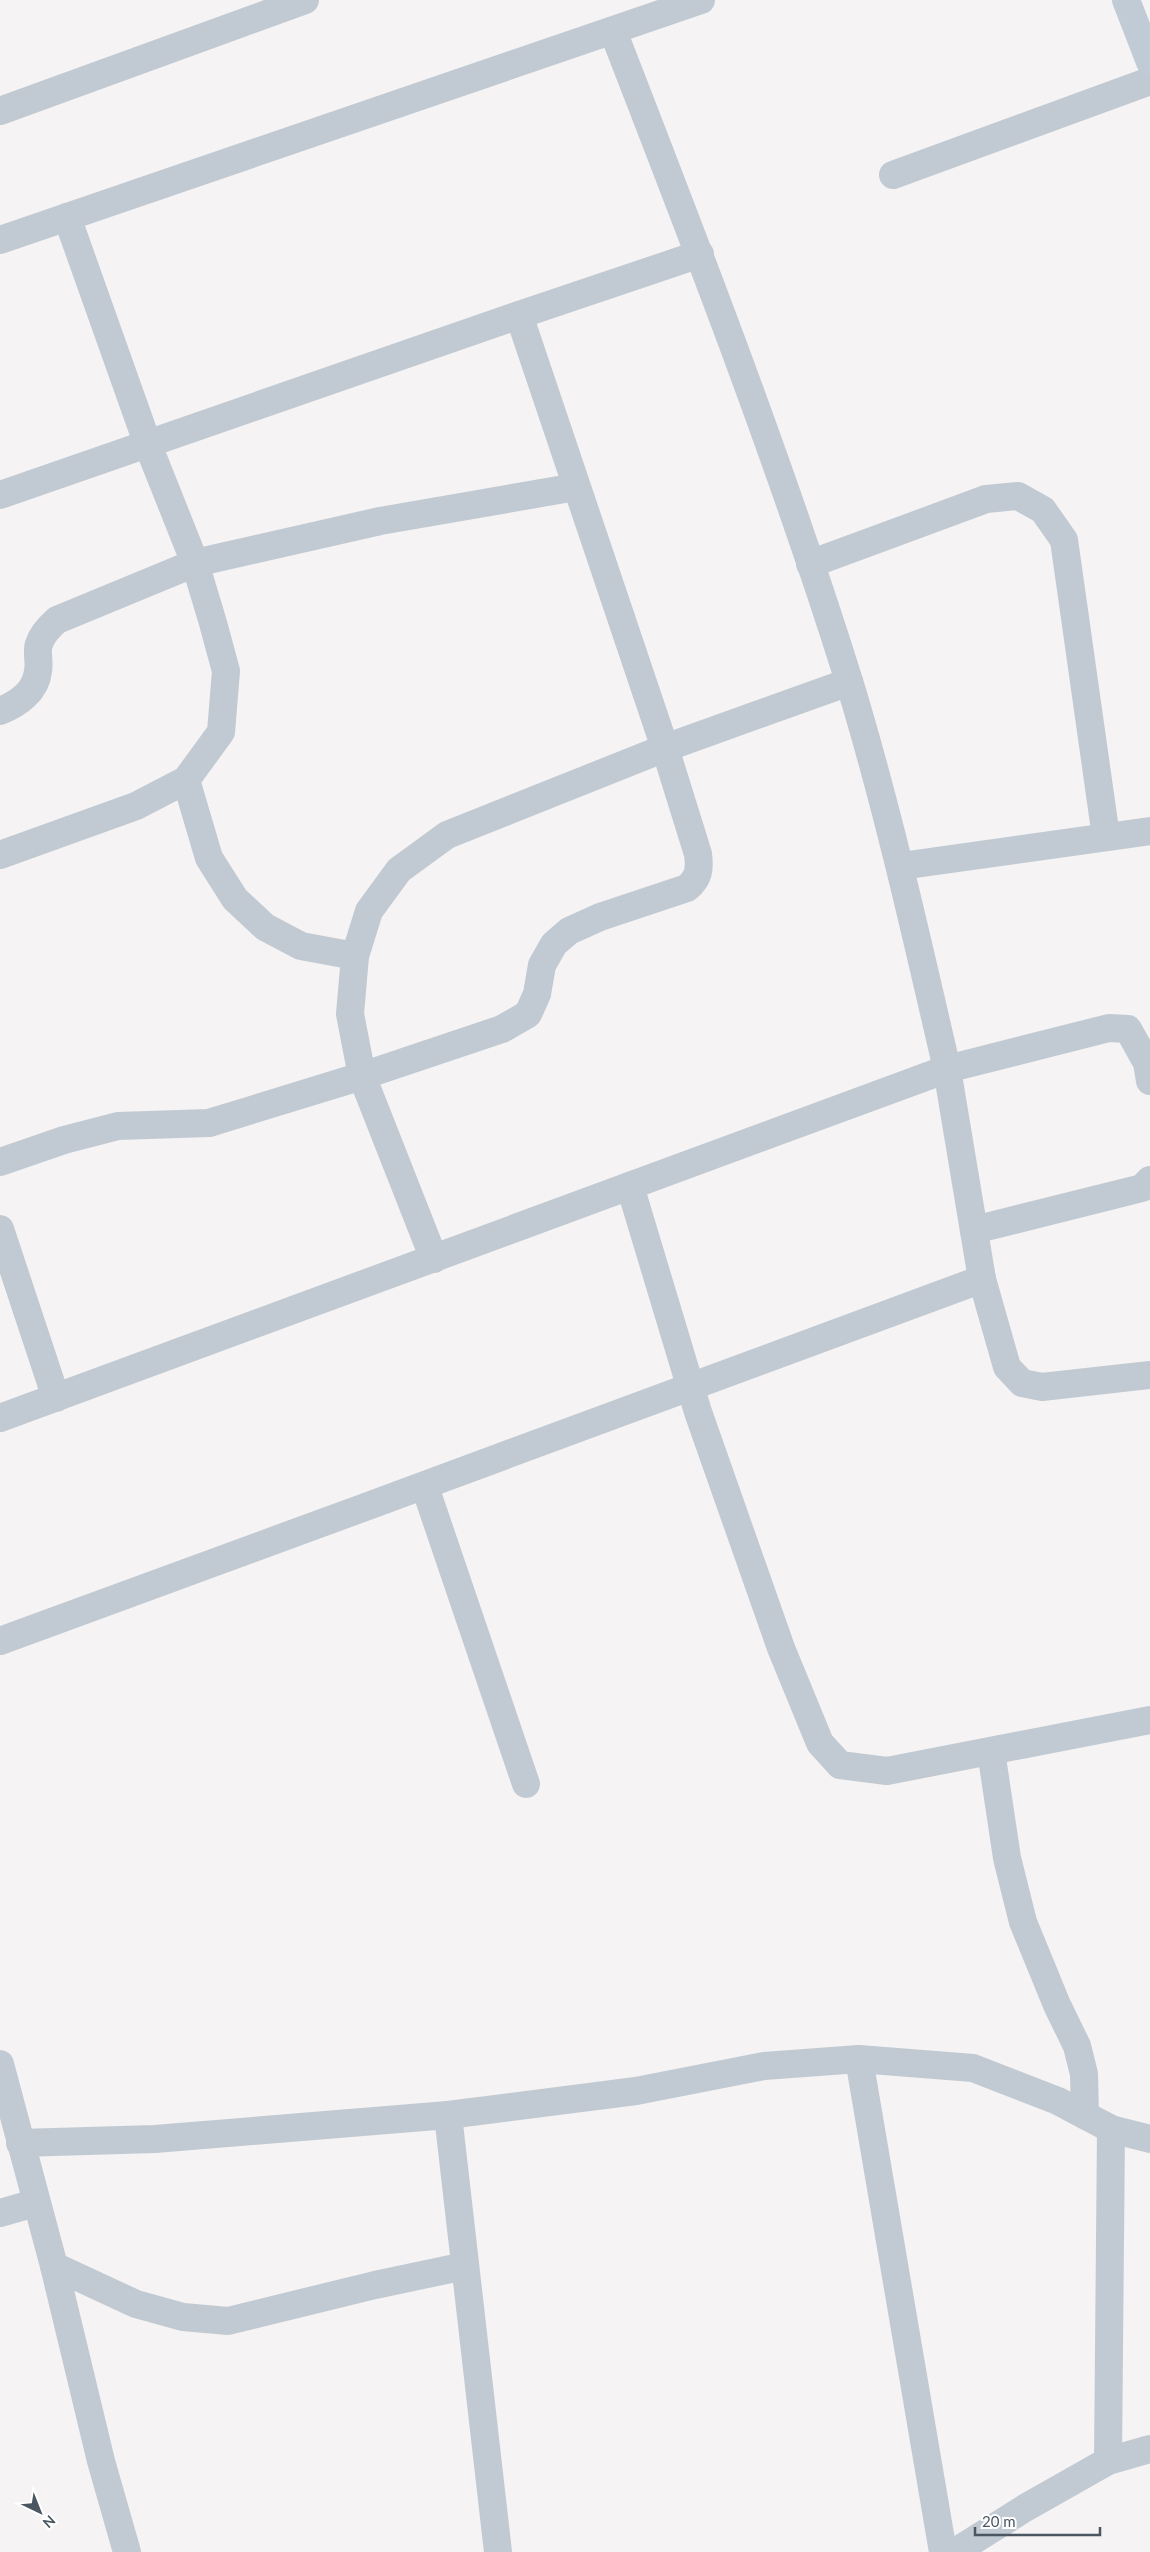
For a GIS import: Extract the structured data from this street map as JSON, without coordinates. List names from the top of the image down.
{
  "scale_bar": "20 m",
  "north": "bottom right"
}
